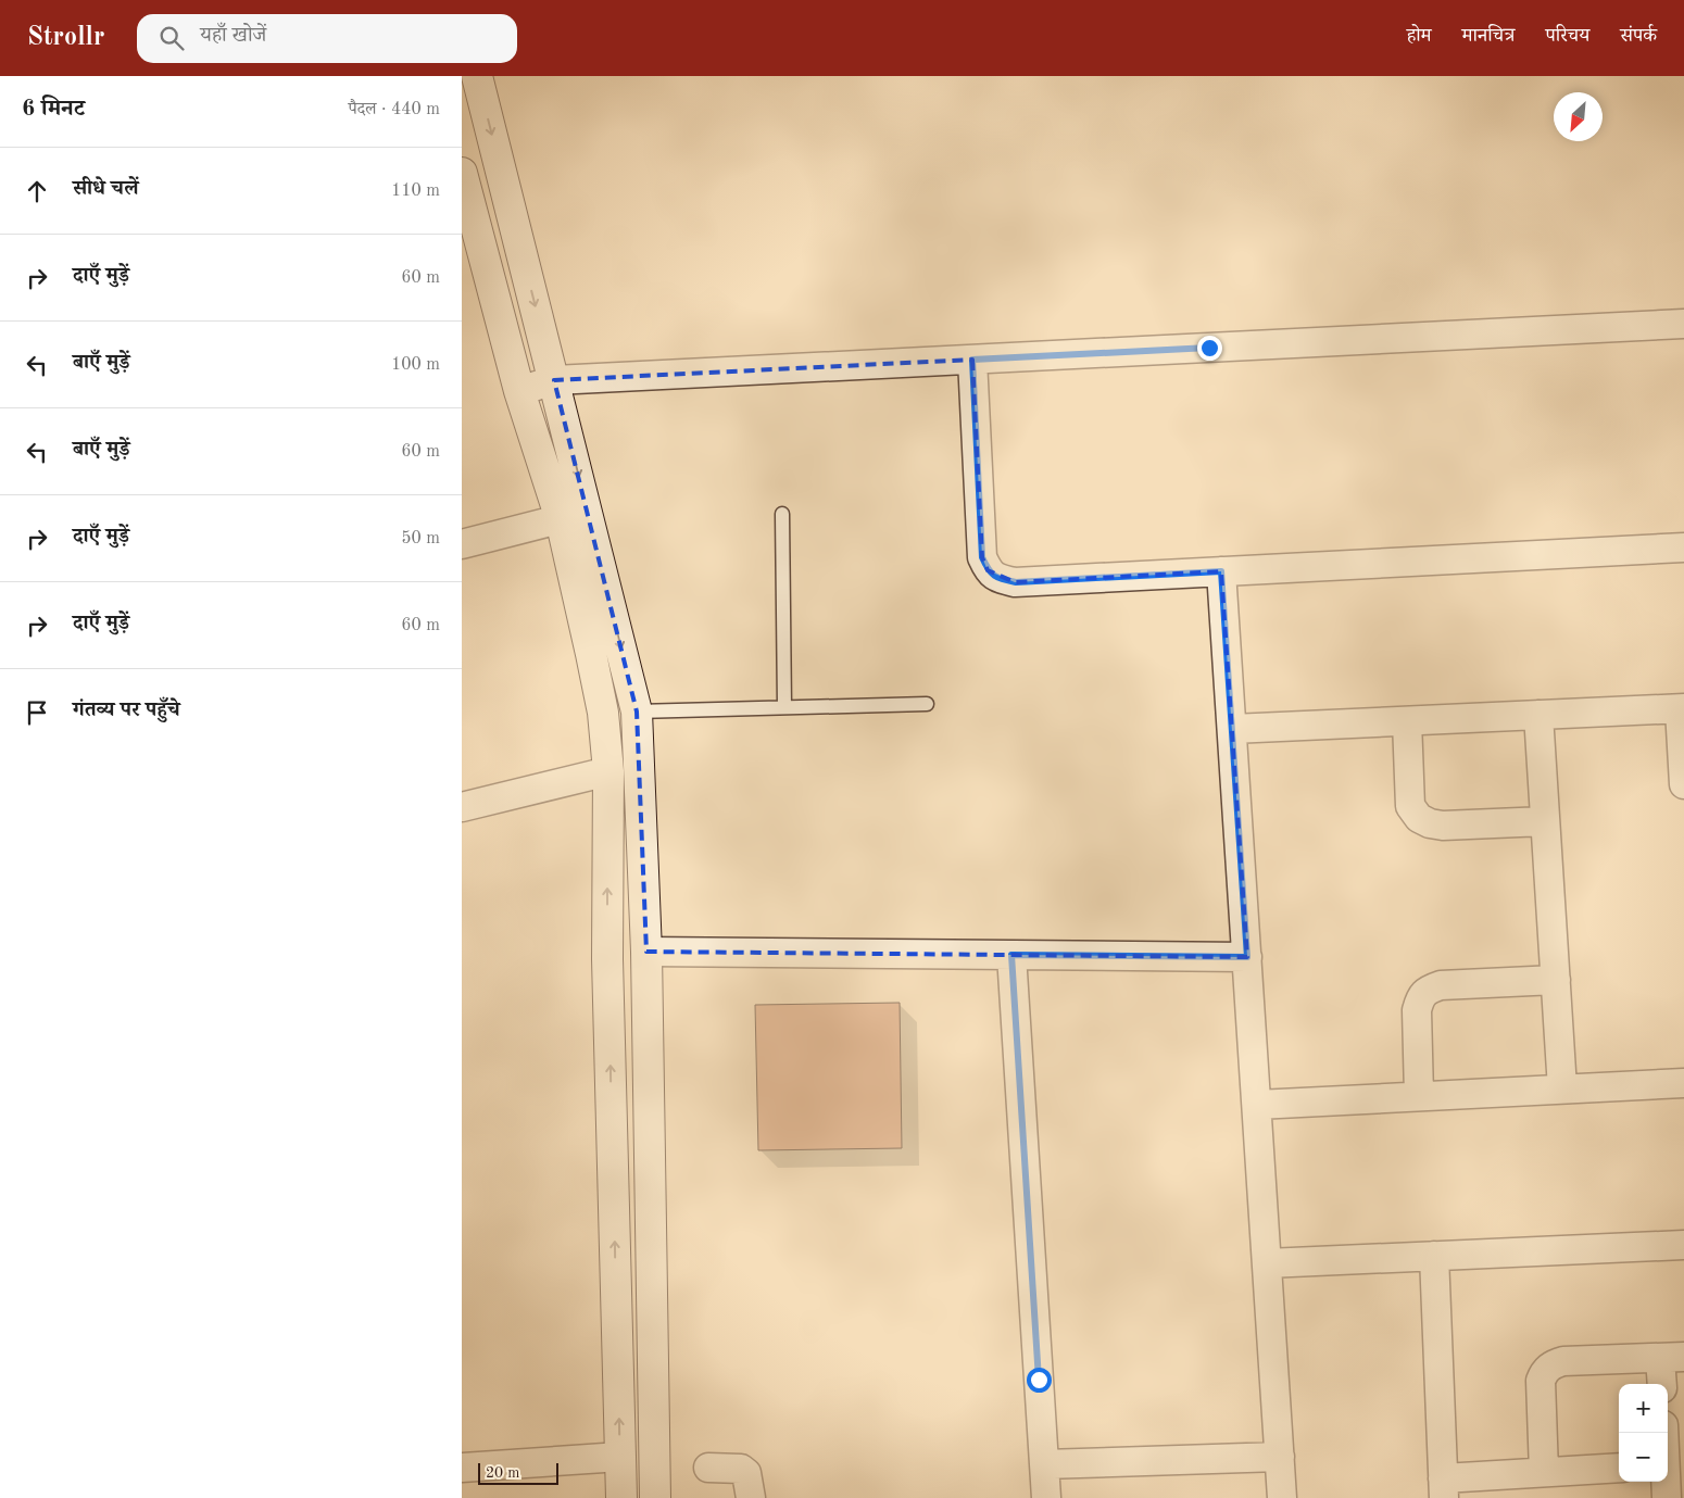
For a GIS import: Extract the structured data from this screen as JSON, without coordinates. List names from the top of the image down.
{
  "scale_bar": "20 m",
  "north": "bottom left",
  "page": {
    "header": "Strollr",
    "search": "यहाँ खोजें",
    "nav": [
      "होम",
      "मानचित्र",
      "परिचय",
      "संपर्क"
    ],
    "heading": ["6 मिनट", "पैदल · 440 m"],
    "list": [
      ["सीधे चलें", "110 m"],
      ["दाएँ मुड़ें", "60 m"],
      ["बाएँ मुड़ें", "100 m"],
      ["बाएँ मुड़ें", "60 m"],
      ["दाएँ मुड़ें", "50 m"],
      ["दाएँ मुड़ें", "60 m"],
      "गंतव्य पर पहुँचे"
    ],
    "map_buttons": ["+", "−"],
    "scale": "20 m"
  }
}
